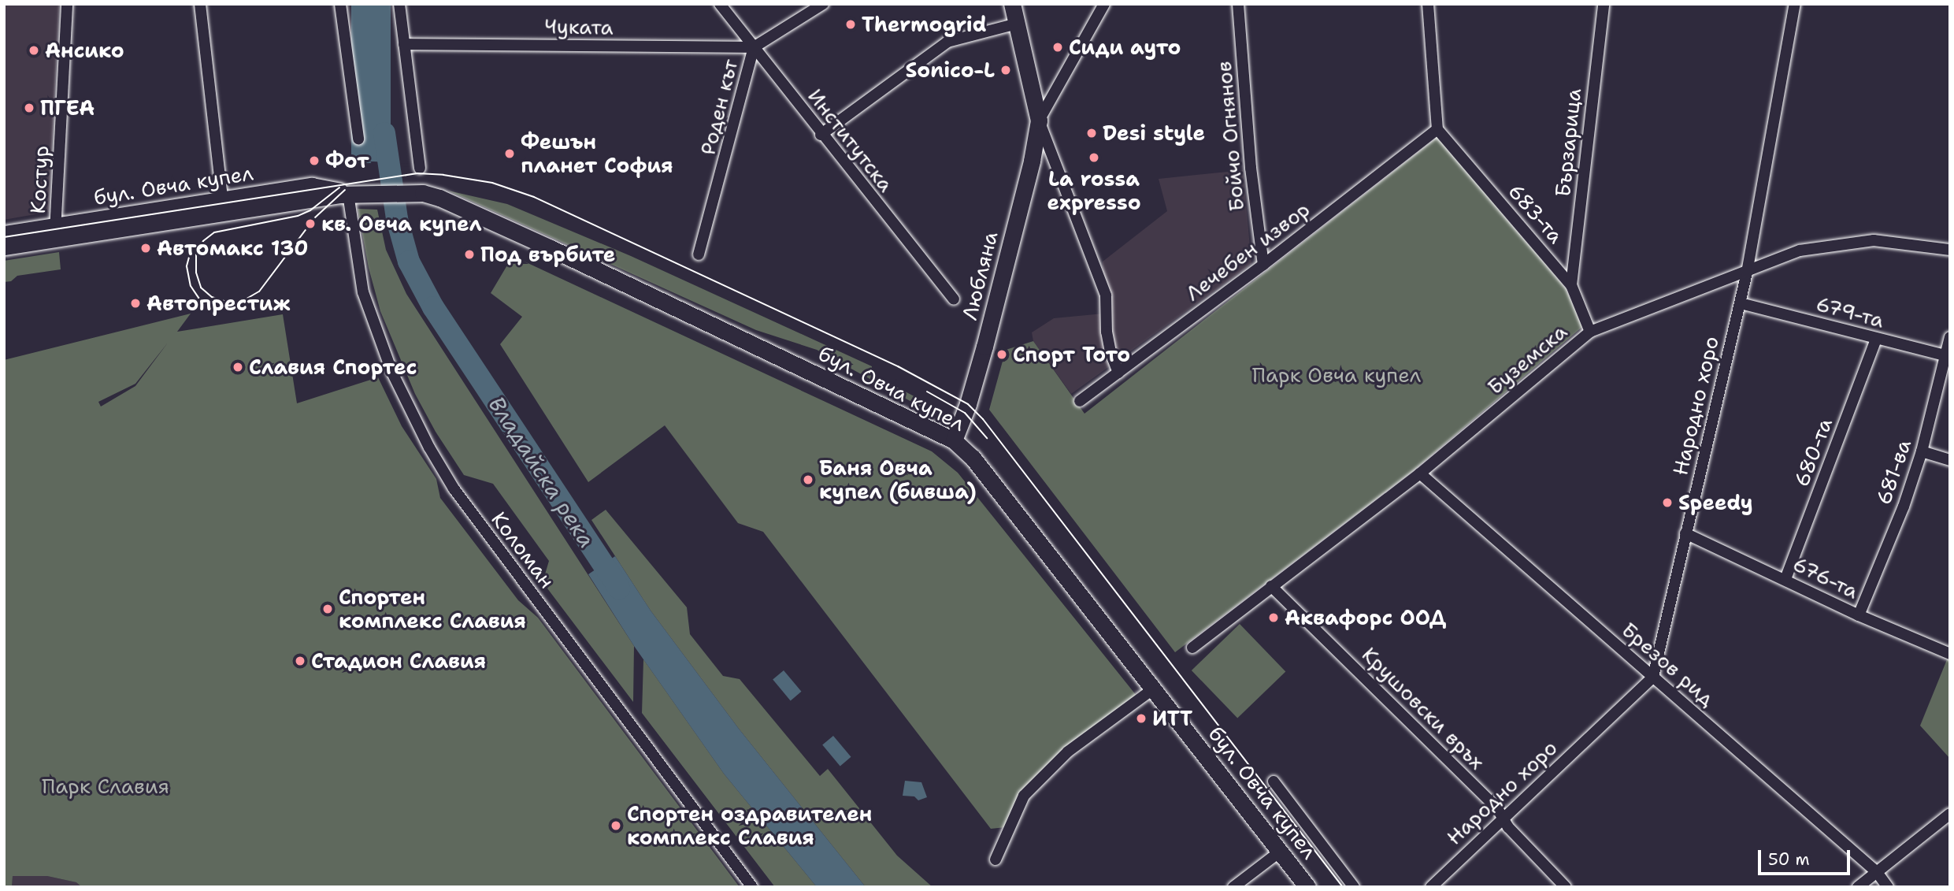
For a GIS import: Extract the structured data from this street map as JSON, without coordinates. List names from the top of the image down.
{
  "streets": {
    "main road": ["бул. Овча купел", "Любляна"],
    "street": [
      "Чуката",
      "Роден кът",
      "Бойчо Огнянов",
      "Институтска",
      "Бързарица",
      "Костур",
      "683-та",
      "Лечебен извор",
      "679-та",
      "Буземска",
      "Народно хоро",
      "680-та",
      "681-ва",
      "Коломан",
      "676-та",
      "Брезов рид",
      "Крушовски връх"
    ]
  },
  "crossings": [
    ["Чуката", "Роден кът"],
    ["Чуката", "Институтска"],
    ["Роден кът", "Институтска"],
    ["Бойчо Огнянов", "Лечебен извор"],
    ["Бързарица", "683-та"],
    ["Костур", "бул. Овча купел"],
    ["бул. Овча купел", "Любляна"],
    ["бул. Овча купел", "Коломан"],
    ["683-та", "Лечебен извор"],
    ["683-та", "Буземска"],
    ["Лечебен извор", "Любляна"],
    ["679-та", "Народно хоро"],
    ["679-та", "680-та"],
    ["679-та", "681-ва"],
    ["Буземска", "Народно хоро"],
    ["Буземска", "Брезов рид"],
    ["Буземска", "Крушовски връх"],
    ["Народно хоро", "676-та"],
    ["Народно хоро", "Брезов рид"],
    ["Народно хоро", "Крушовски връх"],
    ["680-та", "676-та"],
    ["681-ва", "676-та"]
  ],
  "water": ["Владайска река"],
  "parks": ["Парк Овча купел", "Парк Славия"],
  "places": [
    "Thermogrid",
    "Сиди ауто",
    "Ансико",
    "Sonico-L",
    "ПГЕА",
    "Desi style",
    "Фешън планет София",
    "La rossa expresso",
    "Фот",
    "кв. Овча купел",
    "Автомакс 130",
    "Под върбите",
    "Автопрестиж",
    "Спорт Тото",
    "Славия Спортес",
    "Баня Овча купел (бивша)",
    "Speedy",
    "Спортен комплекс Славия",
    "Аквафорс ООД",
    "Стадион Славия",
    "ИТТ",
    "Спортен оздравителен комплекс Славия"
  ],
  "scale_bar": "50 m"
}
